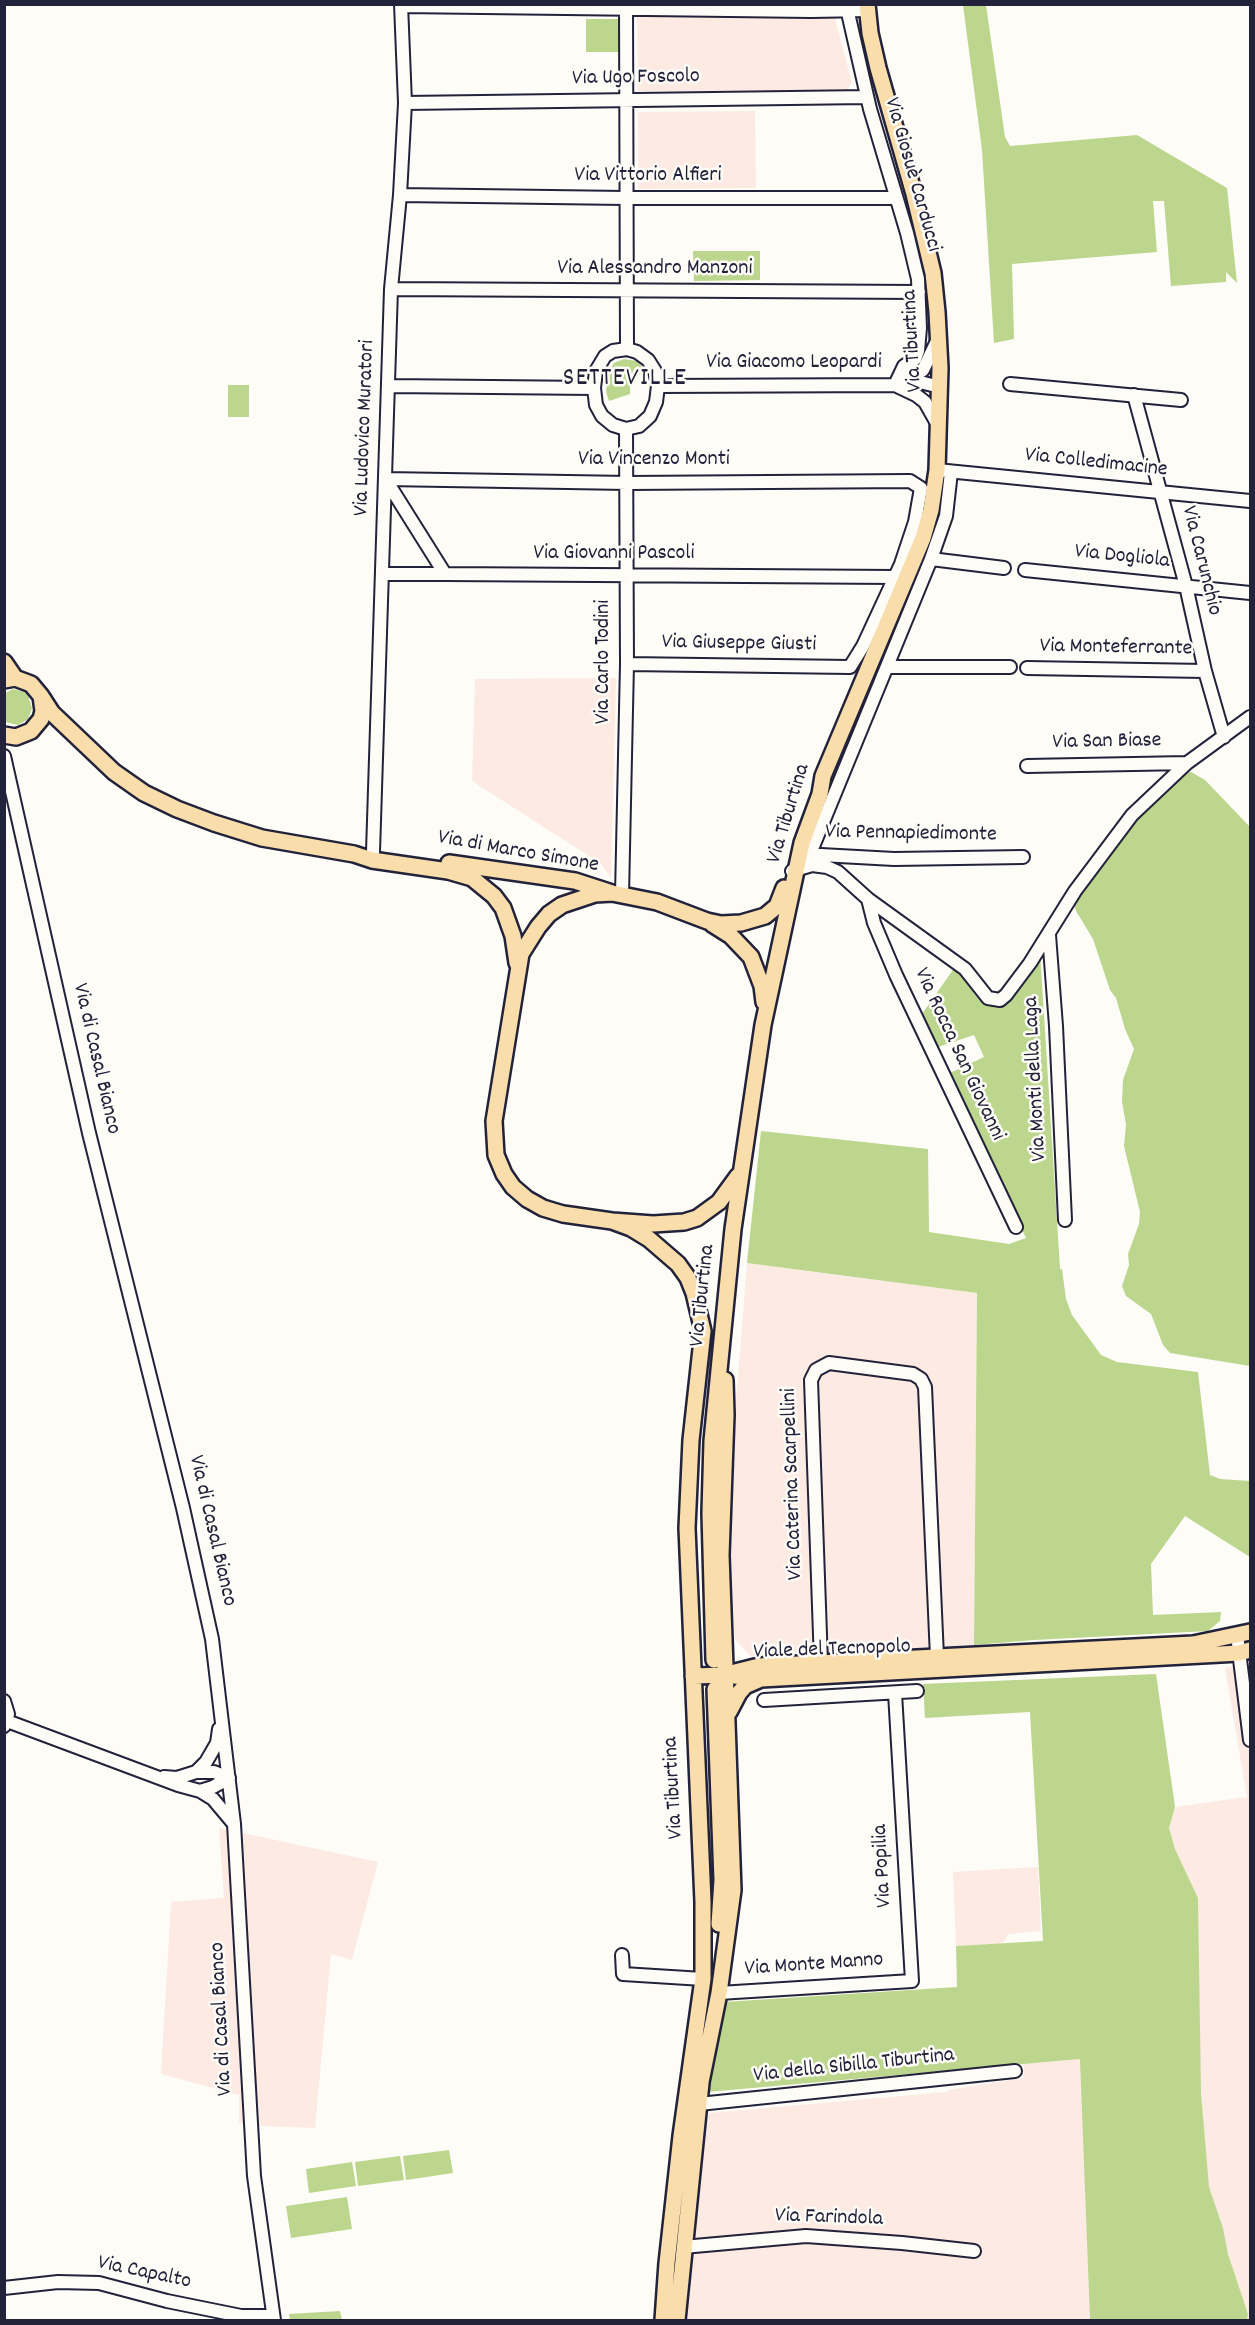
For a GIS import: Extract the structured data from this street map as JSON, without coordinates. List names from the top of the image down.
{
  "streets": {
    "main road": ["Via Tiburtina", "Via di Marco Simone", "Viale del Tecnopolo"],
    "street": [
      "Via Ugo Foscolo",
      "Via Giosuè Carducci",
      "Via Vittorio Alfieri",
      "Via Alessandro Manzoni",
      "Via Giacomo Leopardi",
      "Via Ludovico Muratori",
      "Via Vincenzo Monti",
      "Via Colledimacine",
      "Via Giovanni Pascoli",
      "Via Dogliola",
      "Via Carunchio",
      "Via Giuseppe Giusti",
      "Via Monteferrante",
      "Via Carlo Todini",
      "Via San Biase",
      "Via Pennapiedimonte",
      "Via Rocca San Giovanni",
      "Via di Casal Bianco",
      "Via Monti della Laga",
      "Via Caterina Scarpellini",
      "Via Popilia",
      "Via Monte Manno",
      "Via della Sibilla Tiburtina",
      "Via Farindola",
      "Via Capalto"
    ]
  },
  "crossings": [
    ["Via Ugo Foscolo", "Via Giosuè Carducci"],
    ["Via Ugo Foscolo", "Via Ludovico Muratori"],
    ["Via Giosuè Carducci", "Via Vittorio Alfieri"],
    ["Via Giosuè Carducci", "Via Alessandro Manzoni"],
    ["Via Giosuè Carducci", "Via Giacomo Leopardi"],
    ["Via Vittorio Alfieri", "Via Ludovico Muratori"],
    ["Via Alessandro Manzoni", "Via Ludovico Muratori"],
    ["Via Tiburtina", "Via Giacomo Leopardi"],
    ["Via Tiburtina", "Via Colledimacine"],
    ["Via Tiburtina", "Via Pennapiedimonte"],
    ["Via Tiburtina", "Via di Marco Simone"],
    ["Via Tiburtina", "Viale del Tecnopolo"],
    ["Via Tiburtina", "Via della Sibilla Tiburtina"],
    ["Via Tiburtina", "Via Farindola"],
    ["Via Giacomo Leopardi", "Via Carlo Todini"],
    ["Via Ludovico Muratori", "Via Vincenzo Monti"],
    ["Via Ludovico Muratori", "Via Giovanni Pascoli"],
    ["Via Ludovico Muratori", "Via di Marco Simone"],
    ["Via Vincenzo Monti", "Via Giovanni Pascoli"],
    ["Via Vincenzo Monti", "Via Giuseppe Giusti"],
    ["Via Vincenzo Monti", "Via Carlo Todini"],
    ["Via Colledimacine", "Via Carunchio"],
    ["Via Giovanni Pascoli", "Via Giuseppe Giusti"],
    ["Via Giovanni Pascoli", "Via Carlo Todini"],
    ["Via Dogliola", "Via Carunchio"],
    ["Via Carunchio", "Via Monteferrante"],
    ["Via Giuseppe Giusti", "Via Carlo Todini"],
    ["Via Carlo Todini", "Via di Marco Simone"],
    ["Via di Marco Simone", "Via di Casal Bianco"],
    ["Via di Casal Bianco", "Via Capalto"],
    ["Via Caterina Scarpellini", "Viale del Tecnopolo"],
    ["Via Popilia", "Via Monte Manno"]
  ],
  "districts": ["SETTEVILLE"]
}
